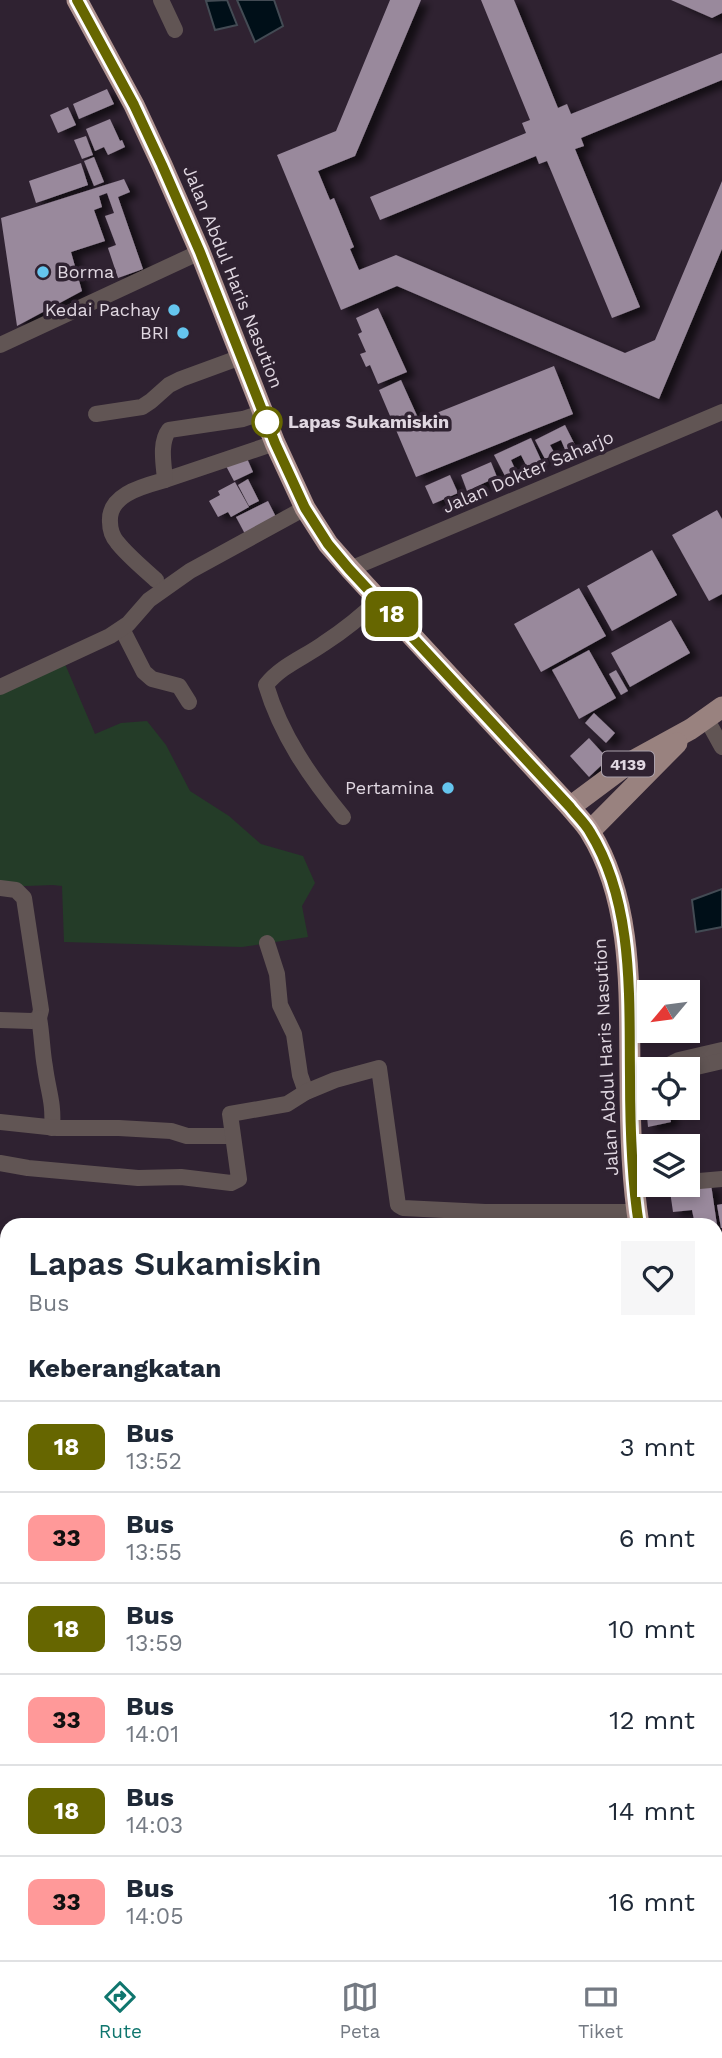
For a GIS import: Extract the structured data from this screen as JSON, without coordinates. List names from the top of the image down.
{
  "streets": {
    "highway": ["Jalan Abdul Haris Nasution"],
    "main road": ["4139"],
    "street": ["Jalan Dokter Saharjo"]
  },
  "crossings": [
    ["Jalan Abdul Haris Nasution", "Jalan Dokter Saharjo"],
    ["Jalan Abdul Haris Nasution", "4139"]
  ],
  "places": [
    "Borma",
    "Kedai Pachay",
    "BRI",
    "Lapas Sukamiskin",
    "Pertamina"
  ],
  "lines": ["bus line 18"],
  "north": "bottom left",
  "page": {
    "on_map": "18",
    "heading": [
      ["Lapas Sukamiskin", "Bus"],
      "Keberangkatan"
    ],
    "list": [
      {
        "mark": "18",
        "name": "Bus",
        "note": "13:52",
        "value": "3 mnt"
      },
      {
        "mark": "33",
        "name": "Bus",
        "note": "13:55",
        "value": "6 mnt"
      },
      {
        "mark": "18",
        "name": "Bus",
        "note": "13:59",
        "value": "10 mnt"
      },
      {
        "mark": "33",
        "name": "Bus",
        "note": "14:01",
        "value": "12 mnt"
      },
      {
        "mark": "18",
        "name": "Bus",
        "note": "14:03",
        "value": "14 mnt"
      },
      {
        "mark": "33",
        "name": "Bus",
        "note": "14:05",
        "value": "16 mnt"
      }
    ],
    "tabs": ["Rute", "Peta", "Tiket"]
  }
}
